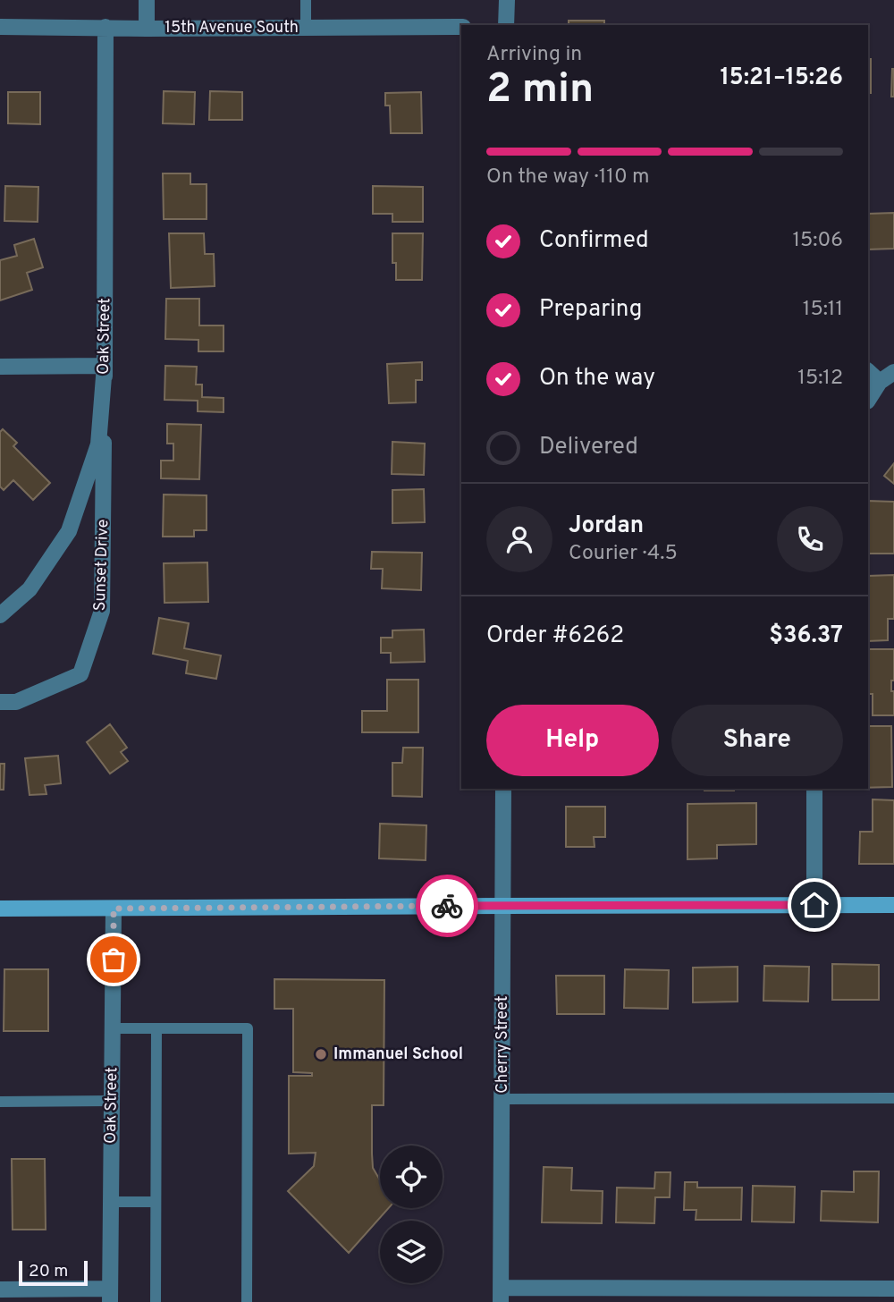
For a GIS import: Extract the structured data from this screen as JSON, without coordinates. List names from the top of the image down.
{
  "streets": {
    "street": [
      "15th Avenue South",
      "Oak Street",
      "Sunset Drive",
      "Cherry Street"
    ]
  },
  "crossings": [
    ["15th Avenue South", "Oak Street"],
    ["Oak Street", "Sunset Drive"]
  ],
  "places": ["Immanuel School"],
  "scale_bar": "20 m",
  "page": {
    "heading": ["2 min", "Arriving in", "15:21–15:26"],
    "panel": [
      "Jordan",
      "Courier · 4.5",
      "Order #6262",
      "$36.37"
    ],
    "bar": "On the way · 110 m",
    "list": [
      ["Confirmed", "15:06"],
      ["Preparing", "15:11"],
      ["On the way", "15:12"],
      "Delivered"
    ],
    "buttons": ["Help", "Share"],
    "scale": "20 m"
  }
}
